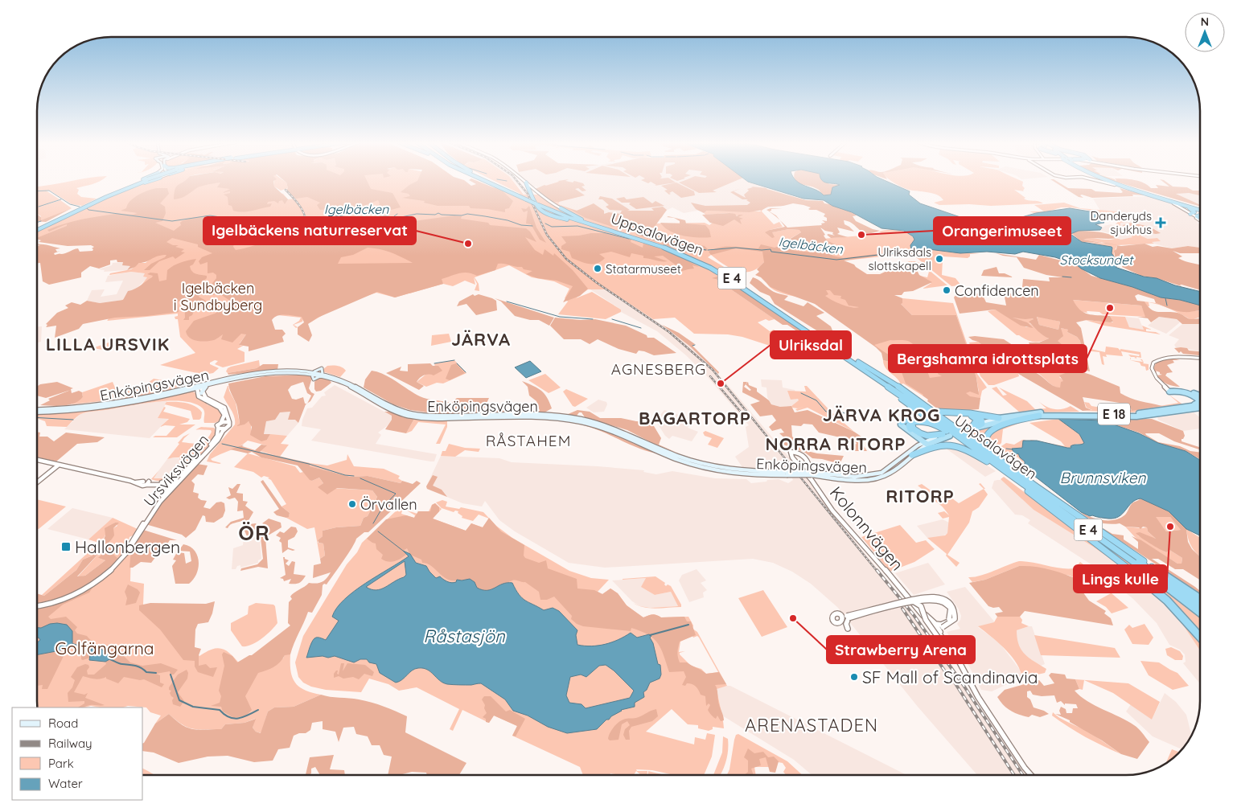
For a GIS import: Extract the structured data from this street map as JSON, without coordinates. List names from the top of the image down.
{
  "streets": {
    "highway": ["Uppsalavägen", "E 4", "E 18"],
    "main road": ["Enköpingsvägen"],
    "street": ["Ursviksvägen", "Kolonnvägen"]
  },
  "crossings": [
    ["Uppsalavägen", "E 4"],
    ["E 4", "Enköpingsvägen"],
    ["E 4", "E 18"],
    ["Enköpingsvägen", "Kolonnvägen"]
  ],
  "districts": [
    "JÄRVA",
    "LILLA URSVIK",
    "AGNESBERG",
    "JÄRVA KROG",
    "BAGARTORP",
    "RÅSTAHEM",
    "NORRA RITORP",
    "RITORP",
    "ÖR",
    "ARENASTADEN"
  ],
  "water": [
    "Igelbäcken",
    "Stocksundet",
    "Brunnsviken",
    "Råstasjön"
  ],
  "parks": ["Igelbäcken i Sundbyberg", "Golfängarna"],
  "places": {
    "health": ["Danderyds sjukhus"],
    "other": [
      "Orangerimuseet",
      "Igelbäckens naturreservat",
      "Ulriksdals slottskapell",
      "Statarmuseet",
      "Confidencen",
      "Bergshamra idrottsplats",
      "Ulriksdal",
      "Örvallen",
      "Lings kulle",
      "Strawberry Arena",
      "SF Mall of Scandinavia"
    ],
    "transit": ["Hallonbergen"]
  },
  "legend": [
    "Road",
    "Railway",
    "Park",
    "Water"
  ],
  "north": "top"
}
